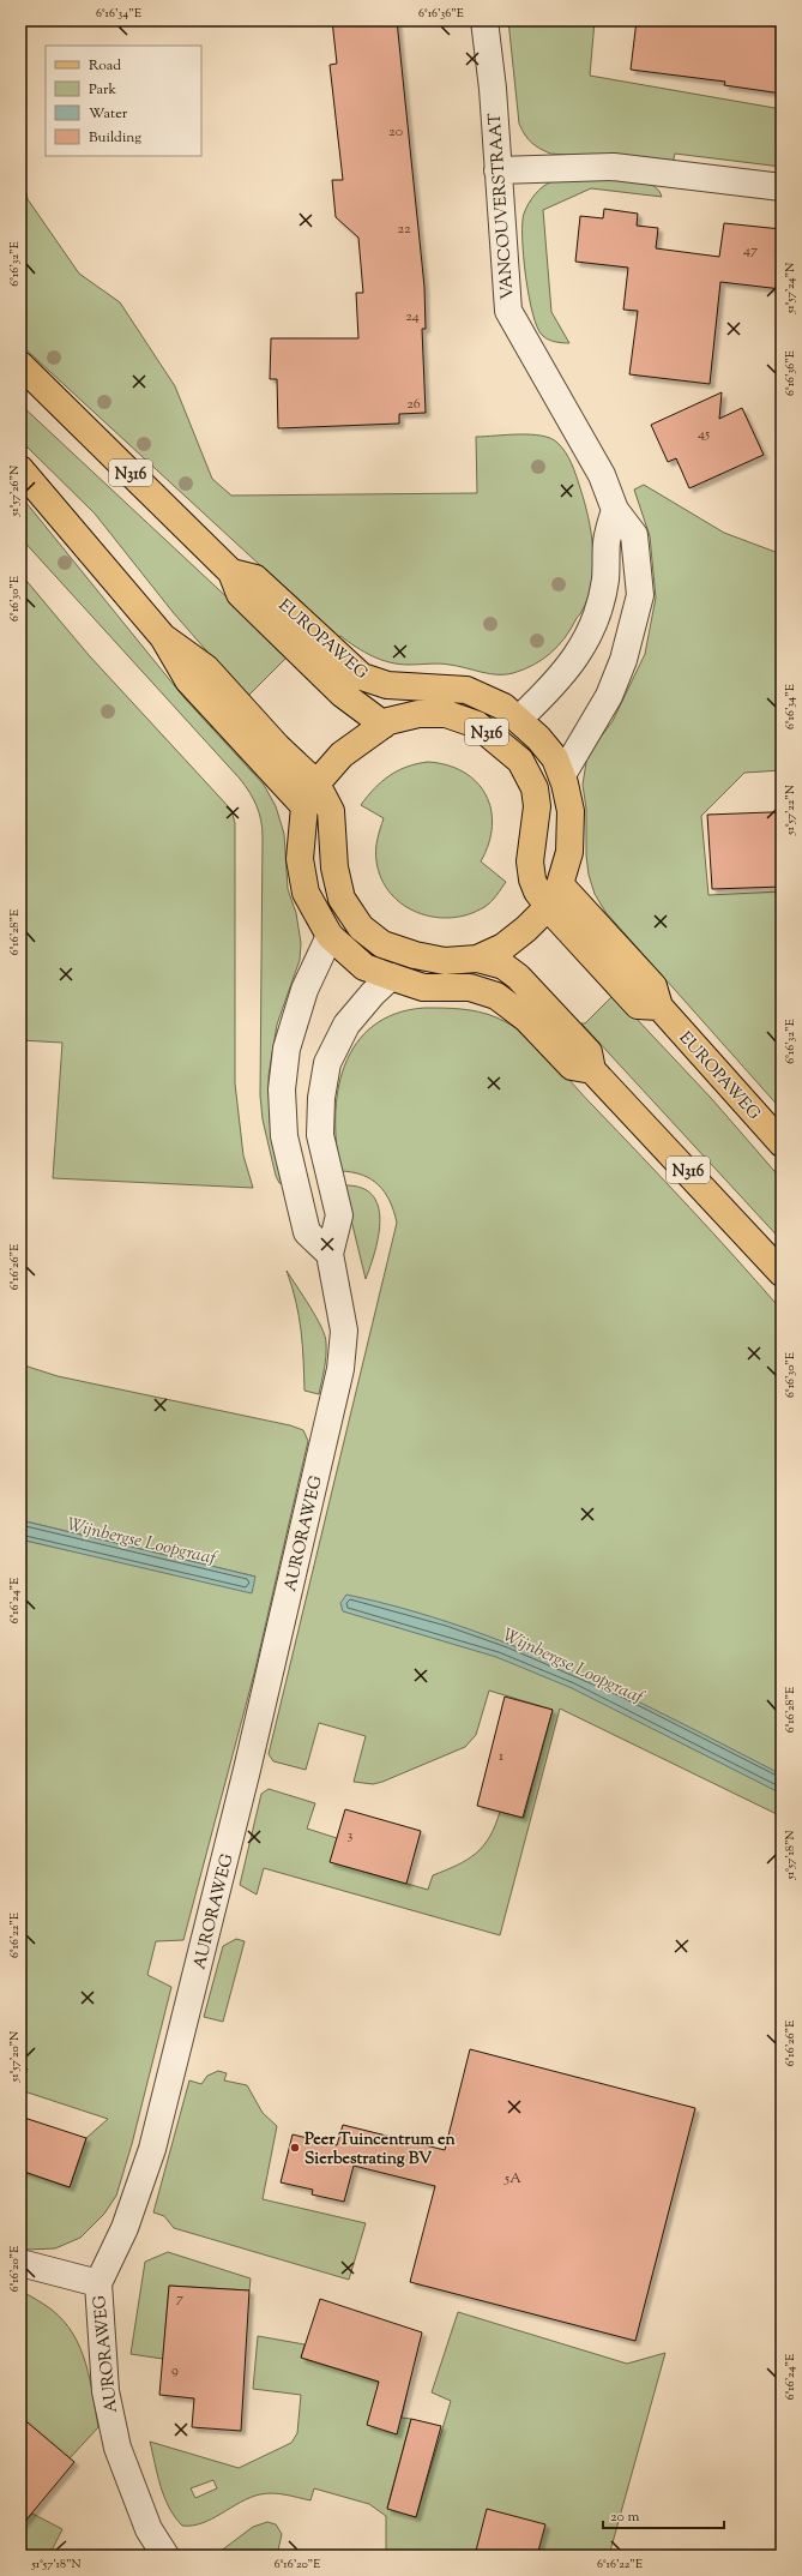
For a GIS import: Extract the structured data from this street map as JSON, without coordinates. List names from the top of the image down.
{
  "streets": {
    "main road": ["N316", "EUROPAWEG"],
    "street": ["VANCOUVERSTRAAT", "AURORAWEG"]
  },
  "crossings": [
    ["VANCOUVERSTRAAT", "N316"],
    ["N316", "EUROPAWEG"],
    ["N316", "AURORAWEG"]
  ],
  "water": ["Wijnbergse Loopgraaf"],
  "places": ["Peer Tuincentrum en Sierbestrating BV"],
  "house_numbers": [
    "20",
    "22",
    "47",
    "24",
    "26",
    "45",
    "1",
    "3",
    "5A",
    "7",
    "9"
  ],
  "legend": [
    "Road",
    "Park",
    "Water",
    "Building"
  ],
  "scale_bar": "20 m",
  "coordinates": [
    "6°16'34\"E",
    "6°16'36\"E",
    "6°16'32\"E",
    "51°57'24\"N",
    "51°57'26\"N",
    "6°16'30\"E",
    "51°57'22\"N",
    "6°16'28\"E",
    "6°16'26\"E",
    "6°16'24\"E",
    "51°57'18\"N",
    "6°16'22\"E",
    "51°57'20\"N",
    "6°16'20\"E"
  ]
}
